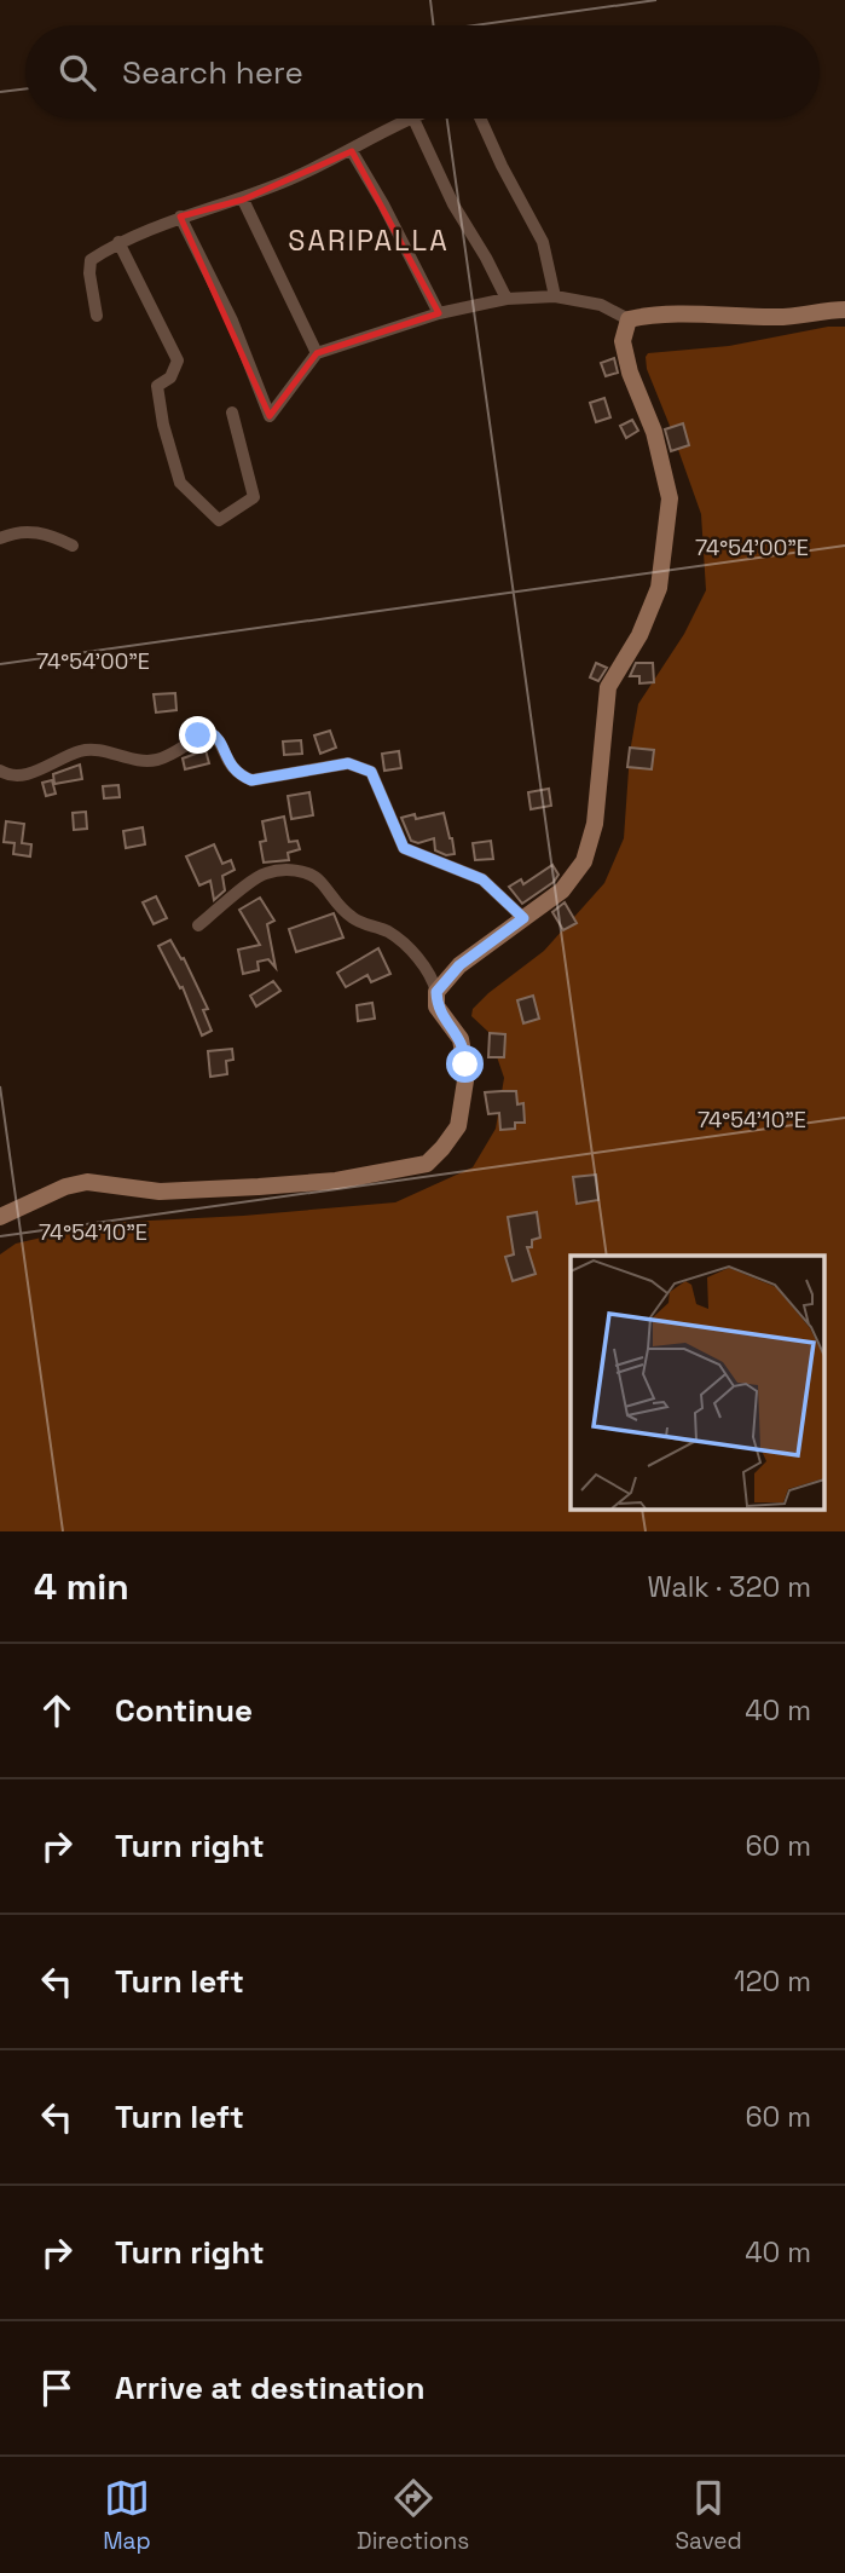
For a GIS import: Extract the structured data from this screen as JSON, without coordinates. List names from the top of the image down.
{
  "districts": ["SARIPALLA"],
  "page": {
    "search": "Search here",
    "heading": ["4 min", "Walk · 320 m"],
    "list": [
      ["Continue", "40 m"],
      ["Turn right", "60 m"],
      ["Turn left", "120 m"],
      ["Turn left", "60 m"],
      ["Turn right", "40 m"],
      "Arrive at destination"
    ],
    "nav": ["Map", "Directions", "Saved"]
  },
  "coordinates": ["74°54'00\"E", "74°54'10\"E"]
}
